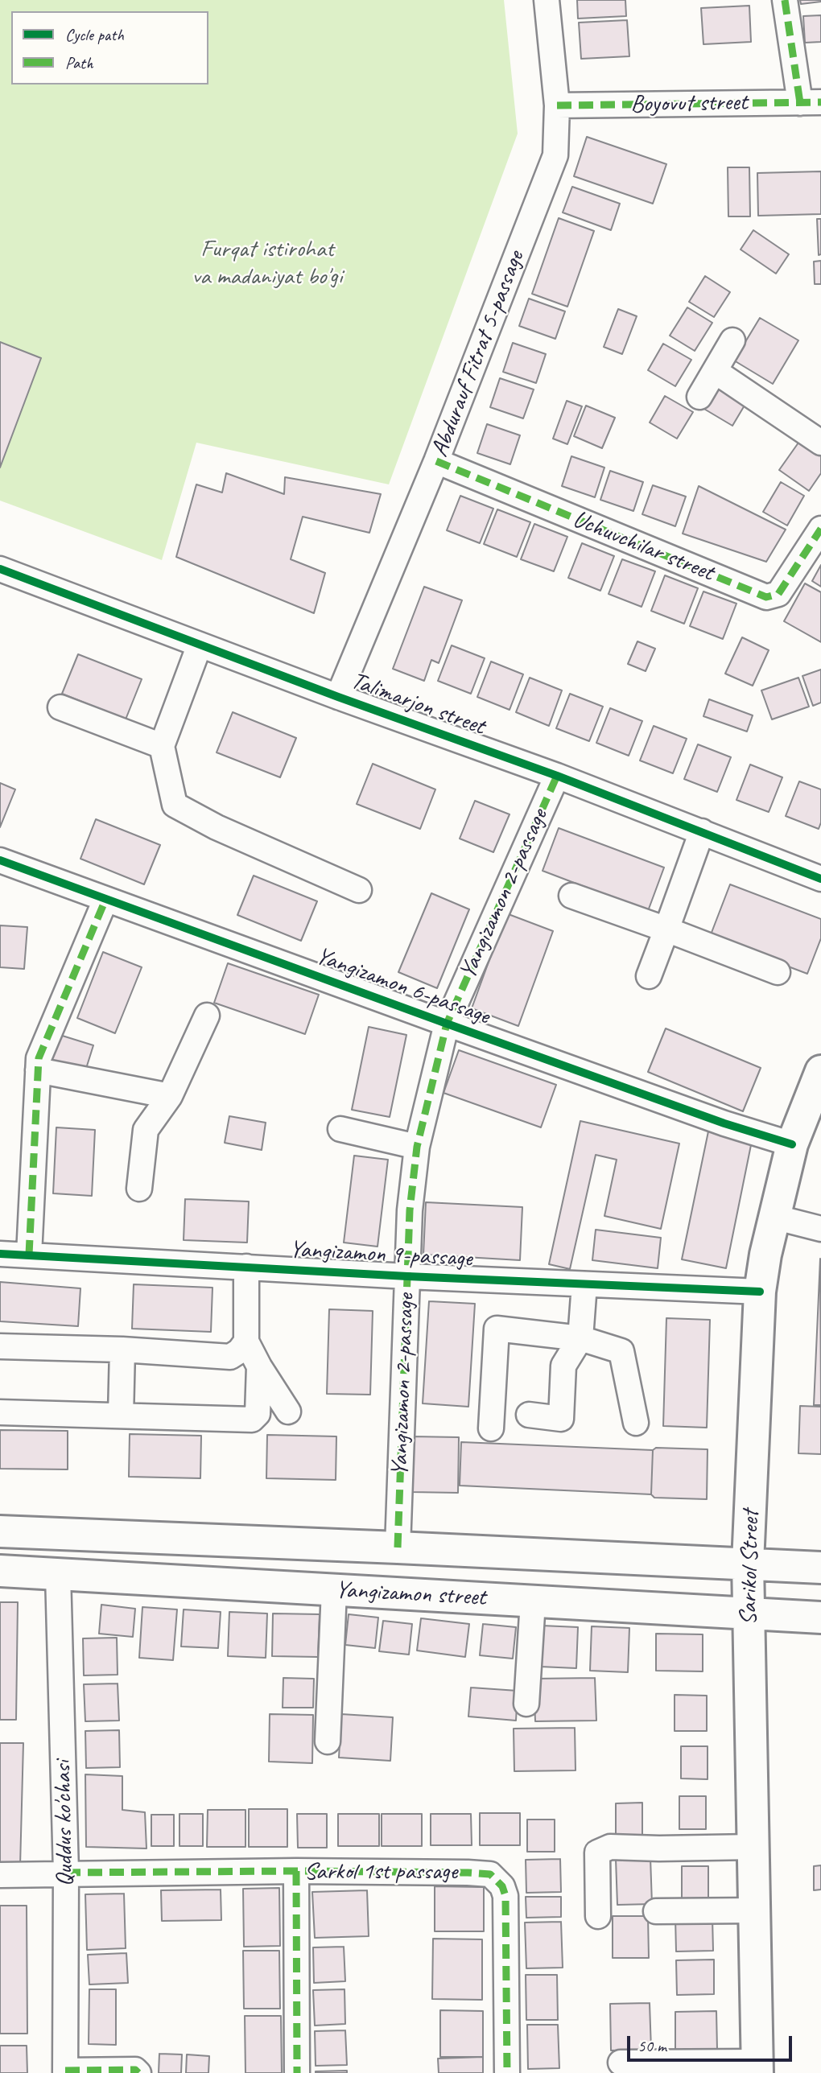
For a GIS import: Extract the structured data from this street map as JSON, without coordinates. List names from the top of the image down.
{
  "streets": {
    "main road": ["Sarikol Street", "Yangizamon street"],
    "street": [
      "Boyovut street",
      "Abdurauf Fitrat 5-passage",
      "Uchuvchilar street",
      "Talimarjon street",
      "Yangizamon 2-passage",
      "Yangizamon 6-passage",
      "Yangizamon 9-passage",
      "Quddus ko'chasi",
      "Sarkol 1st passage"
    ]
  },
  "crossings": [
    ["Boyovut street", "Abdurauf Fitrat 5-passage"],
    ["Abdurauf Fitrat 5-passage", "Uchuvchilar street"],
    ["Abdurauf Fitrat 5-passage", "Talimarjon street"],
    ["Talimarjon street", "Yangizamon 2-passage"],
    ["Yangizamon 2-passage", "Yangizamon 6-passage"],
    ["Yangizamon 2-passage", "Yangizamon 9-passage"],
    ["Yangizamon 2-passage", "Yangizamon street"],
    ["Yangizamon 6-passage", "Sarikol Street"],
    ["Yangizamon 9-passage", "Sarikol Street"],
    ["Sarikol Street", "Yangizamon street"],
    ["Yangizamon street", "Quddus ko'chasi"],
    ["Quddus ko'chasi", "Sarkol 1st passage"]
  ],
  "parks": ["Furqat istirohat va madaniyat bo'gi"],
  "legend": ["Cycle path", "Path"],
  "scale_bar": "50 m"
}
